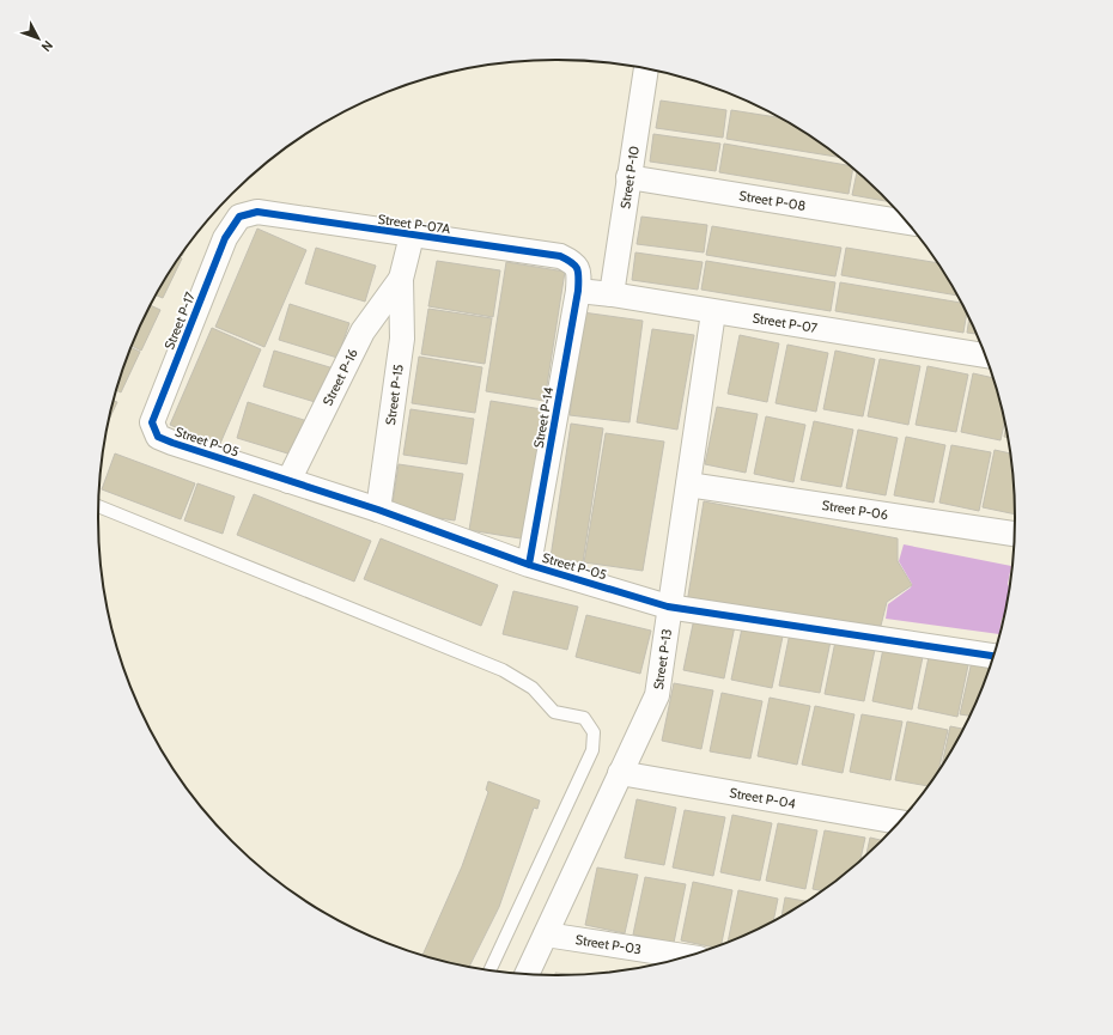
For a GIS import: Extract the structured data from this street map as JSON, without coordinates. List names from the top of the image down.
{
  "streets": {
    "street": [
      "Street P-10",
      "Street P-08",
      "Street P-07A",
      "Street P-17",
      "Street P-07",
      "Street P-16",
      "Street P-15",
      "Street P-14",
      "Street P-05",
      "Street P-06",
      "Street P-13",
      "Street P-04",
      "Street P-03"
    ]
  },
  "crossings": [
    ["Street P-10", "Street P-08"],
    ["Street P-10", "Street P-07"],
    ["Street P-07A", "Street P-17"],
    ["Street P-07A", "Street P-07"],
    ["Street P-07A", "Street P-14"],
    ["Street P-17", "Street P-05"],
    ["Street P-07", "Street P-14"],
    ["Street P-07", "Street P-13"],
    ["Street P-16", "Street P-15"],
    ["Street P-16", "Street P-05"],
    ["Street P-15", "Street P-05"],
    ["Street P-14", "Street P-05"],
    ["Street P-05", "Street P-13"],
    ["Street P-06", "Street P-13"],
    ["Street P-13", "Street P-04"],
    ["Street P-13", "Street P-03"]
  ],
  "north": "bottom right"
}
